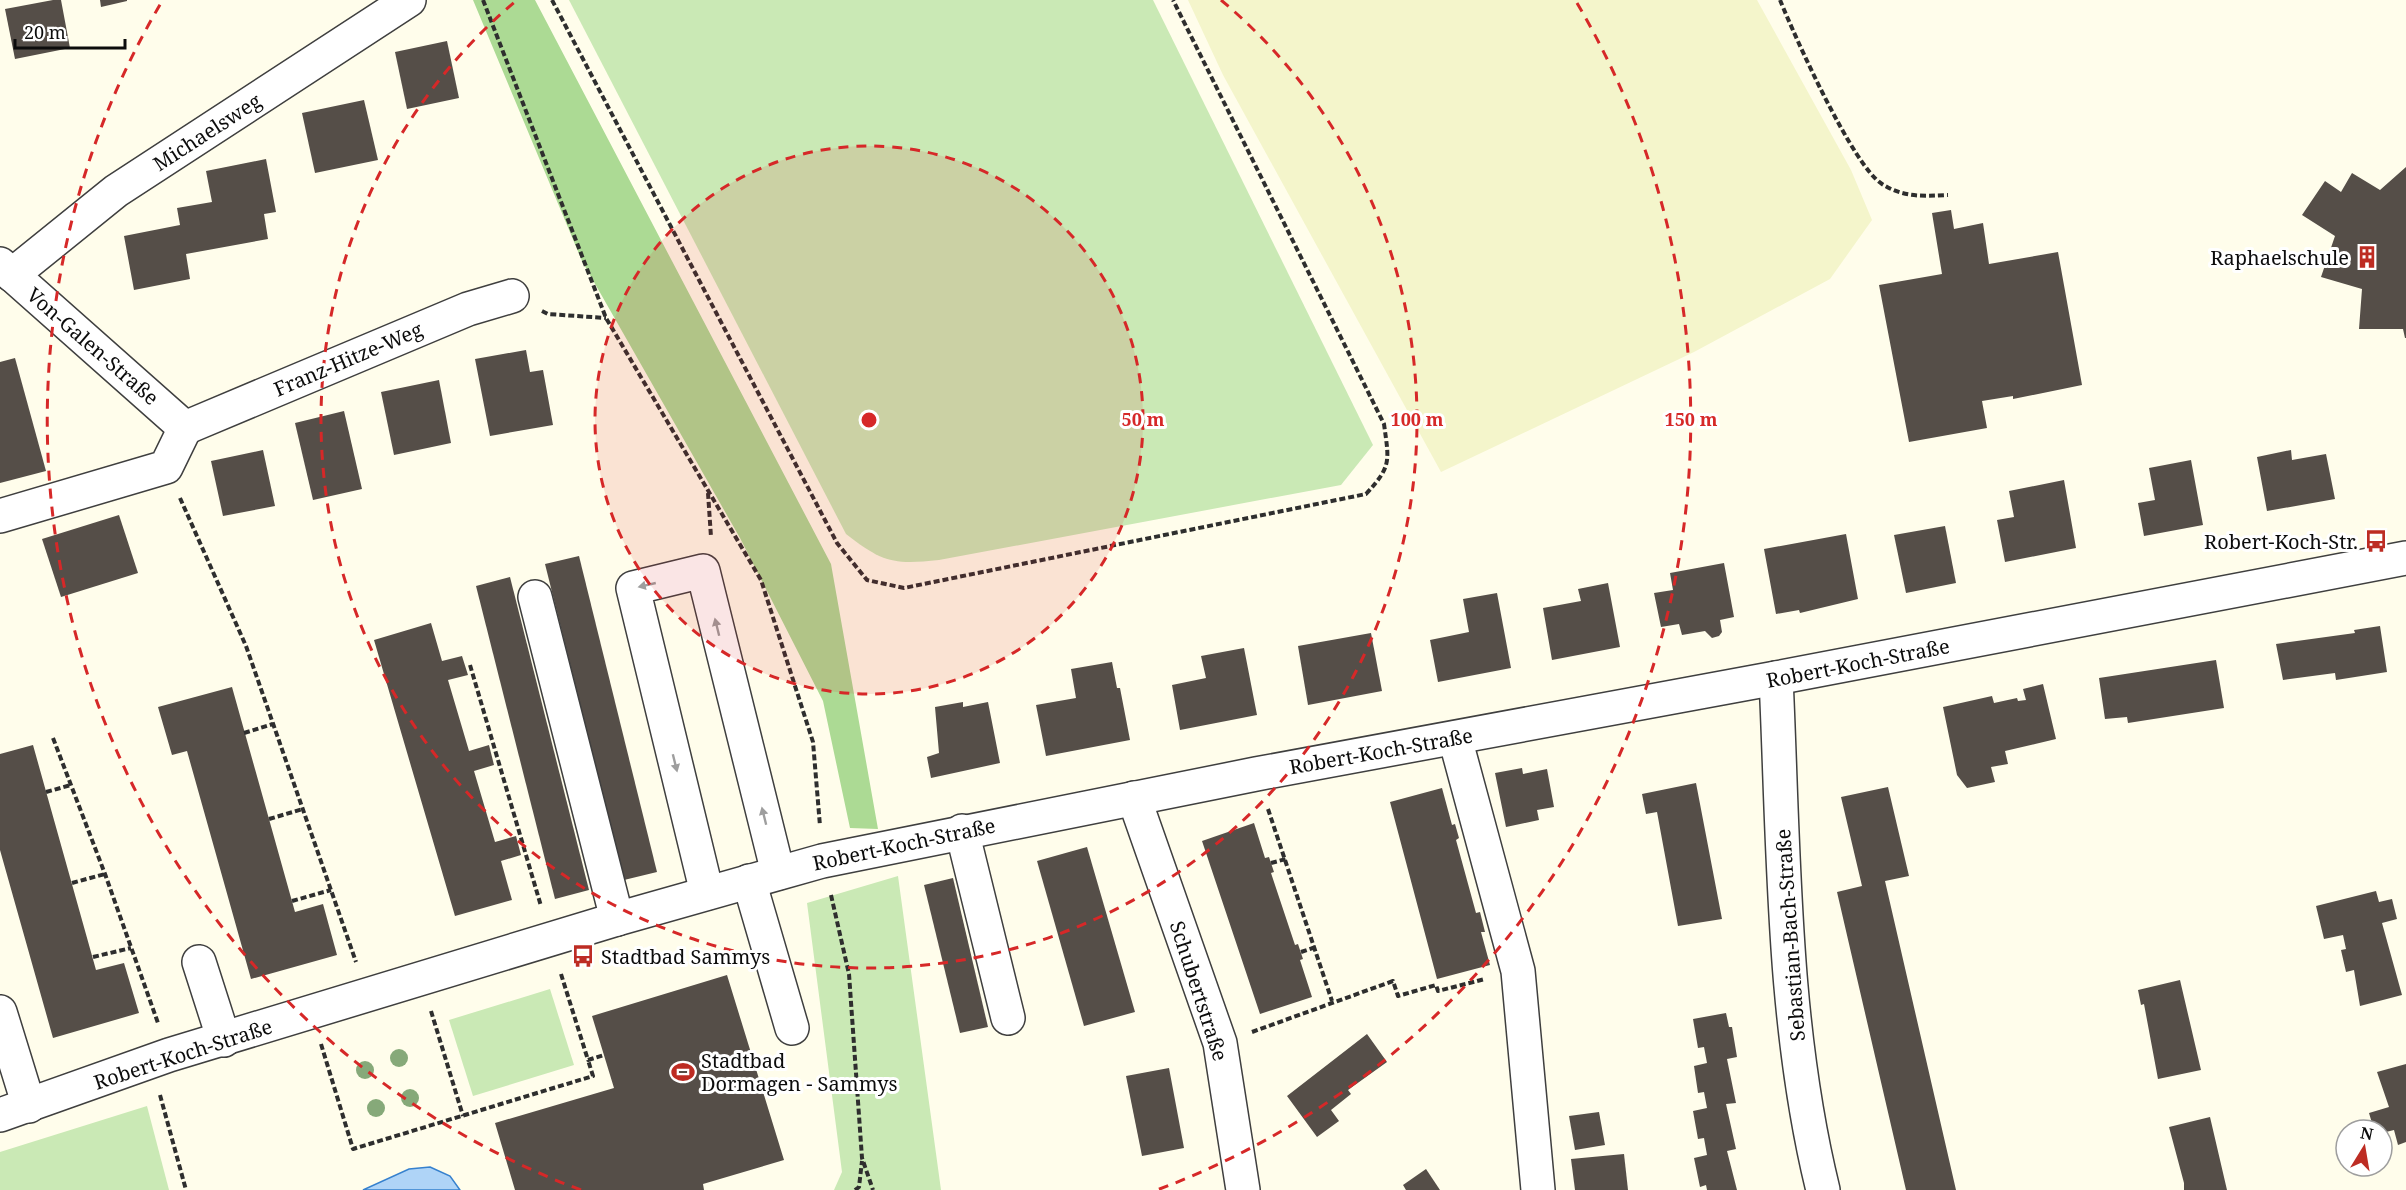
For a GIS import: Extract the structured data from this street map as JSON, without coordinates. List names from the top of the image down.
{
  "streets": {
    "street": [
      "Michaelsweg",
      "Von-Galen-Straße",
      "Franz-Hitze-Weg",
      "Robert-Koch-Straße",
      "Sebastian-Bach-Straße",
      "Schubertstraße"
    ]
  },
  "crossings": [
    ["Michaelsweg", "Von-Galen-Straße"],
    ["Von-Galen-Straße", "Franz-Hitze-Weg"],
    ["Robert-Koch-Straße", "Sebastian-Bach-Straße"],
    ["Robert-Koch-Straße", "Schubertstraße"]
  ],
  "places": {
    "building": ["Raphaelschule"],
    "bus stop": ["Robert-Koch-Str.", "Stadtbad Sammys"],
    "sports": ["Stadtbad Dormagen - Sammys"]
  },
  "scale_bar": "20 m",
  "north": "top",
  "rings": ["50 m", "100 m", "150 m"]
}
